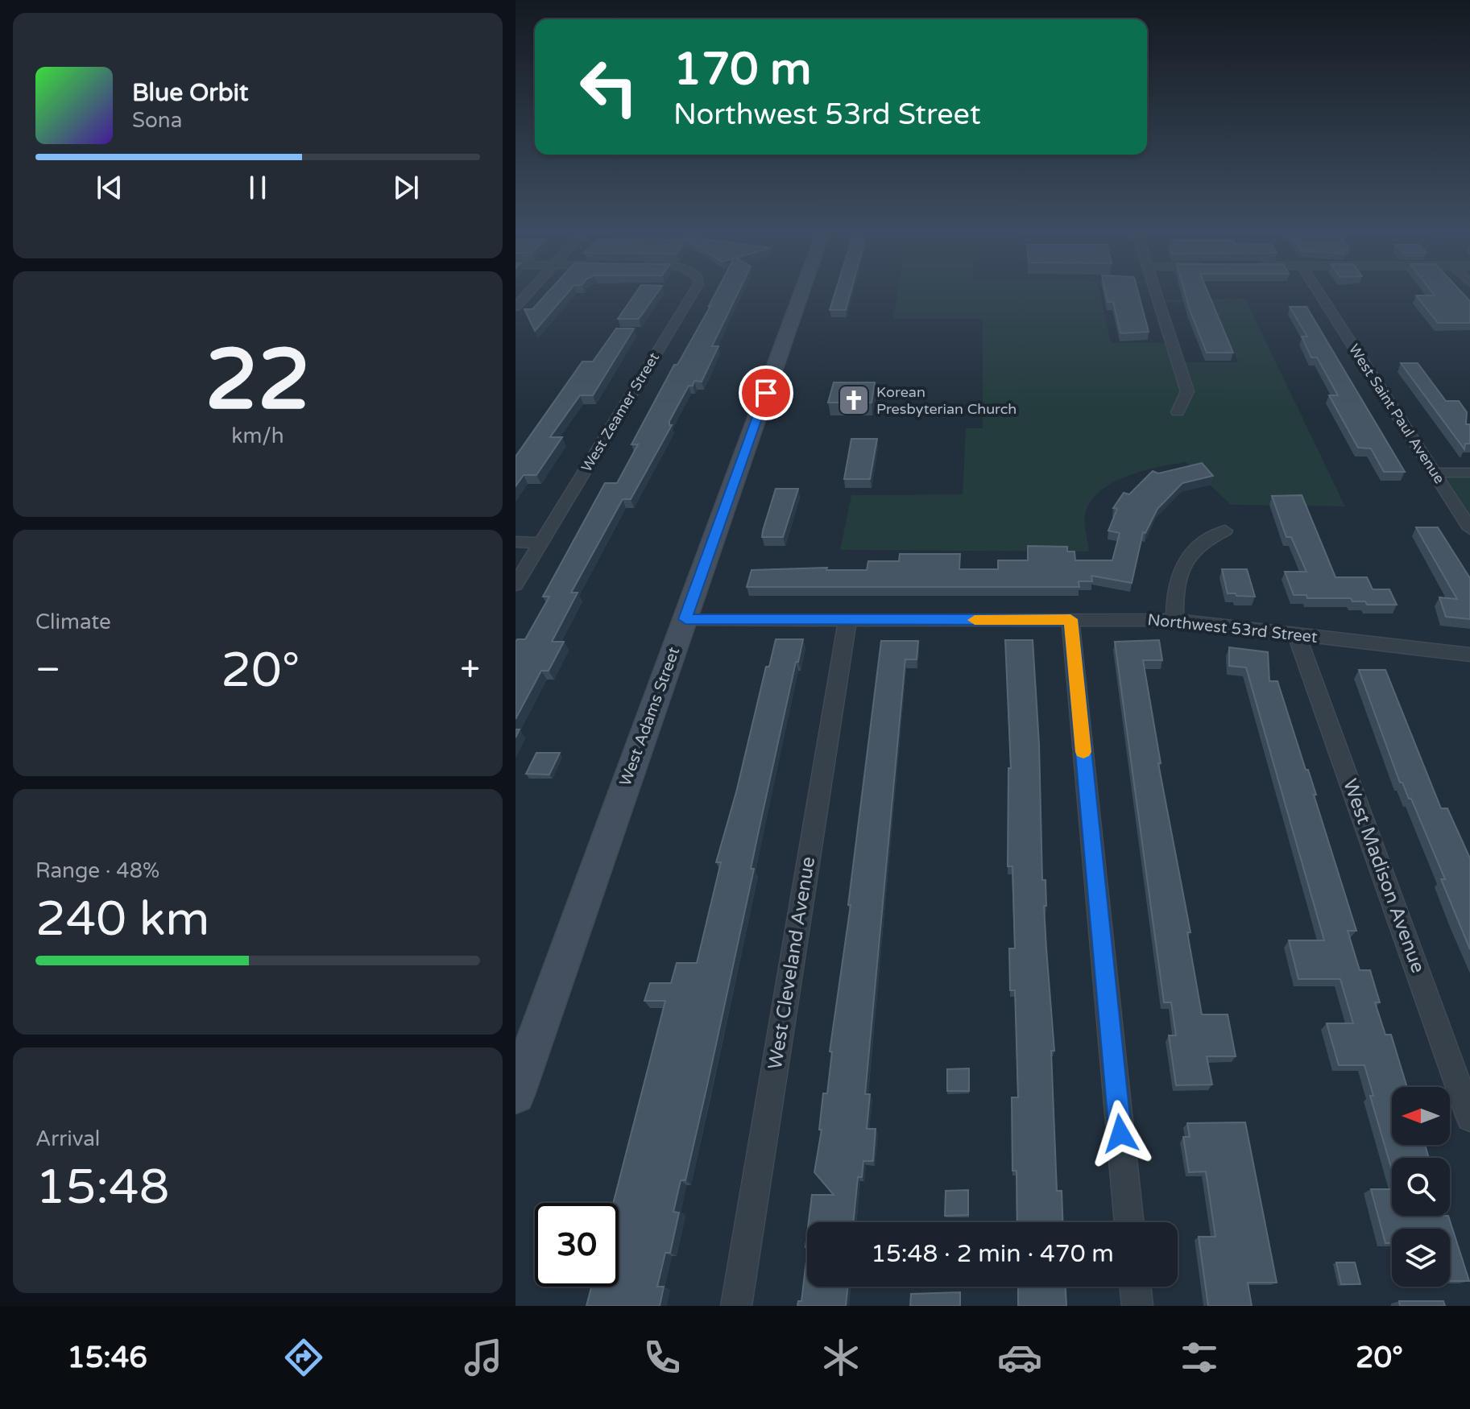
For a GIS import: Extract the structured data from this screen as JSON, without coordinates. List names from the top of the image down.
{
  "streets": {
    "main road": ["West Adams Street"],
    "street": [
      "West Zeamer Street",
      "West Saint Paul Avenue",
      "Northwest 53rd Street",
      "West Madison Avenue",
      "West Cleveland Avenue"
    ]
  },
  "crossings": [
    ["Northwest 53rd Street", "West Adams Street"],
    ["Northwest 53rd Street", "West Madison Avenue"],
    ["Northwest 53rd Street", "West Cleveland Avenue"]
  ],
  "places": {
    "church": ["Korean Presbyterian Church"]
  },
  "north": "left",
  "page": {
    "turn": ["170 m", "Northwest 53rd Street"],
    "song": ["Blue Orbit", "Sona"],
    "tile": [
      ["22", "km/h"],
      "Climate",
      ["Range · 48%", "240 km"],
      ["Arrival", "15:48"]
    ],
    "heat": ["−", "20°", "+"],
    "limit": "30",
    "trip": "15:48 · 2 min · 470 m",
    "tabs": ["15:46", "20°"]
  }
}
